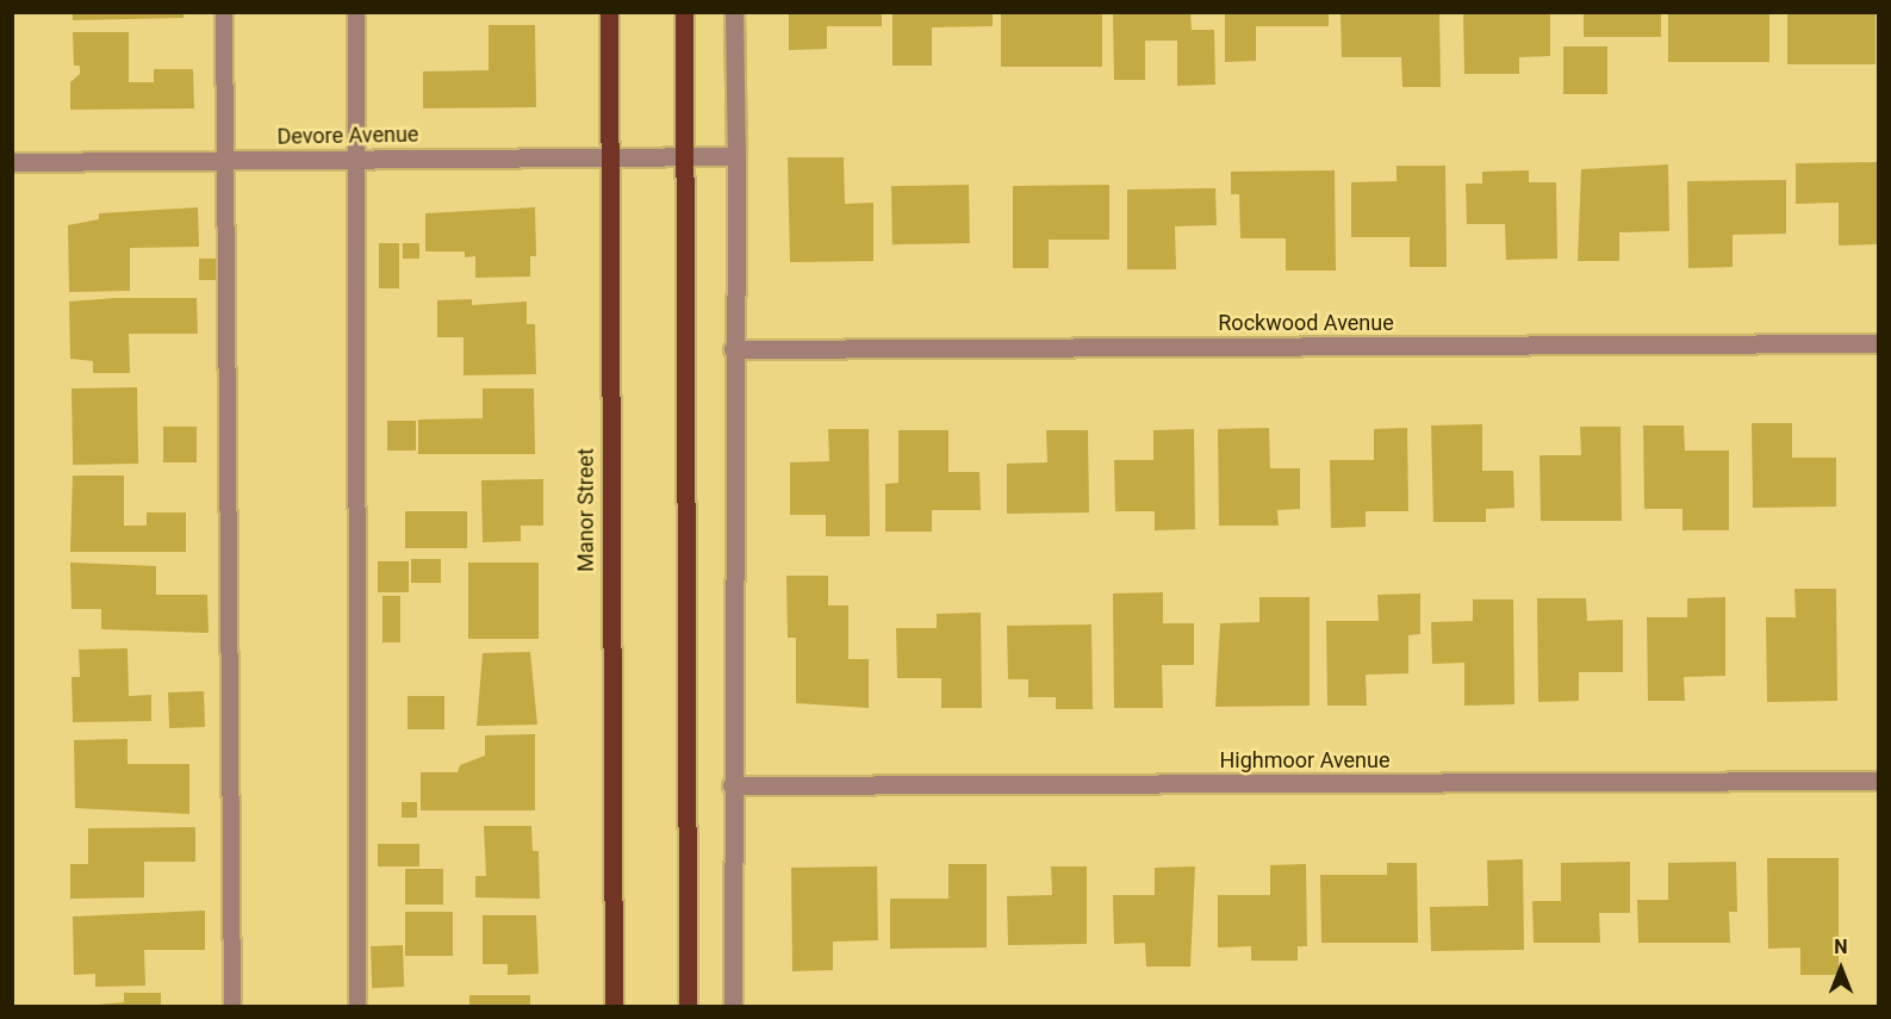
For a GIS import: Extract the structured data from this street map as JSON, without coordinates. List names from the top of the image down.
{
  "streets": {
    "main road": ["Manor Street"],
    "street": ["Devore Avenue", "Rockwood Avenue", "Highmoor Avenue"]
  },
  "crossings": [
    ["Devore Avenue", "Manor Street"]
  ],
  "north": "top"
}
